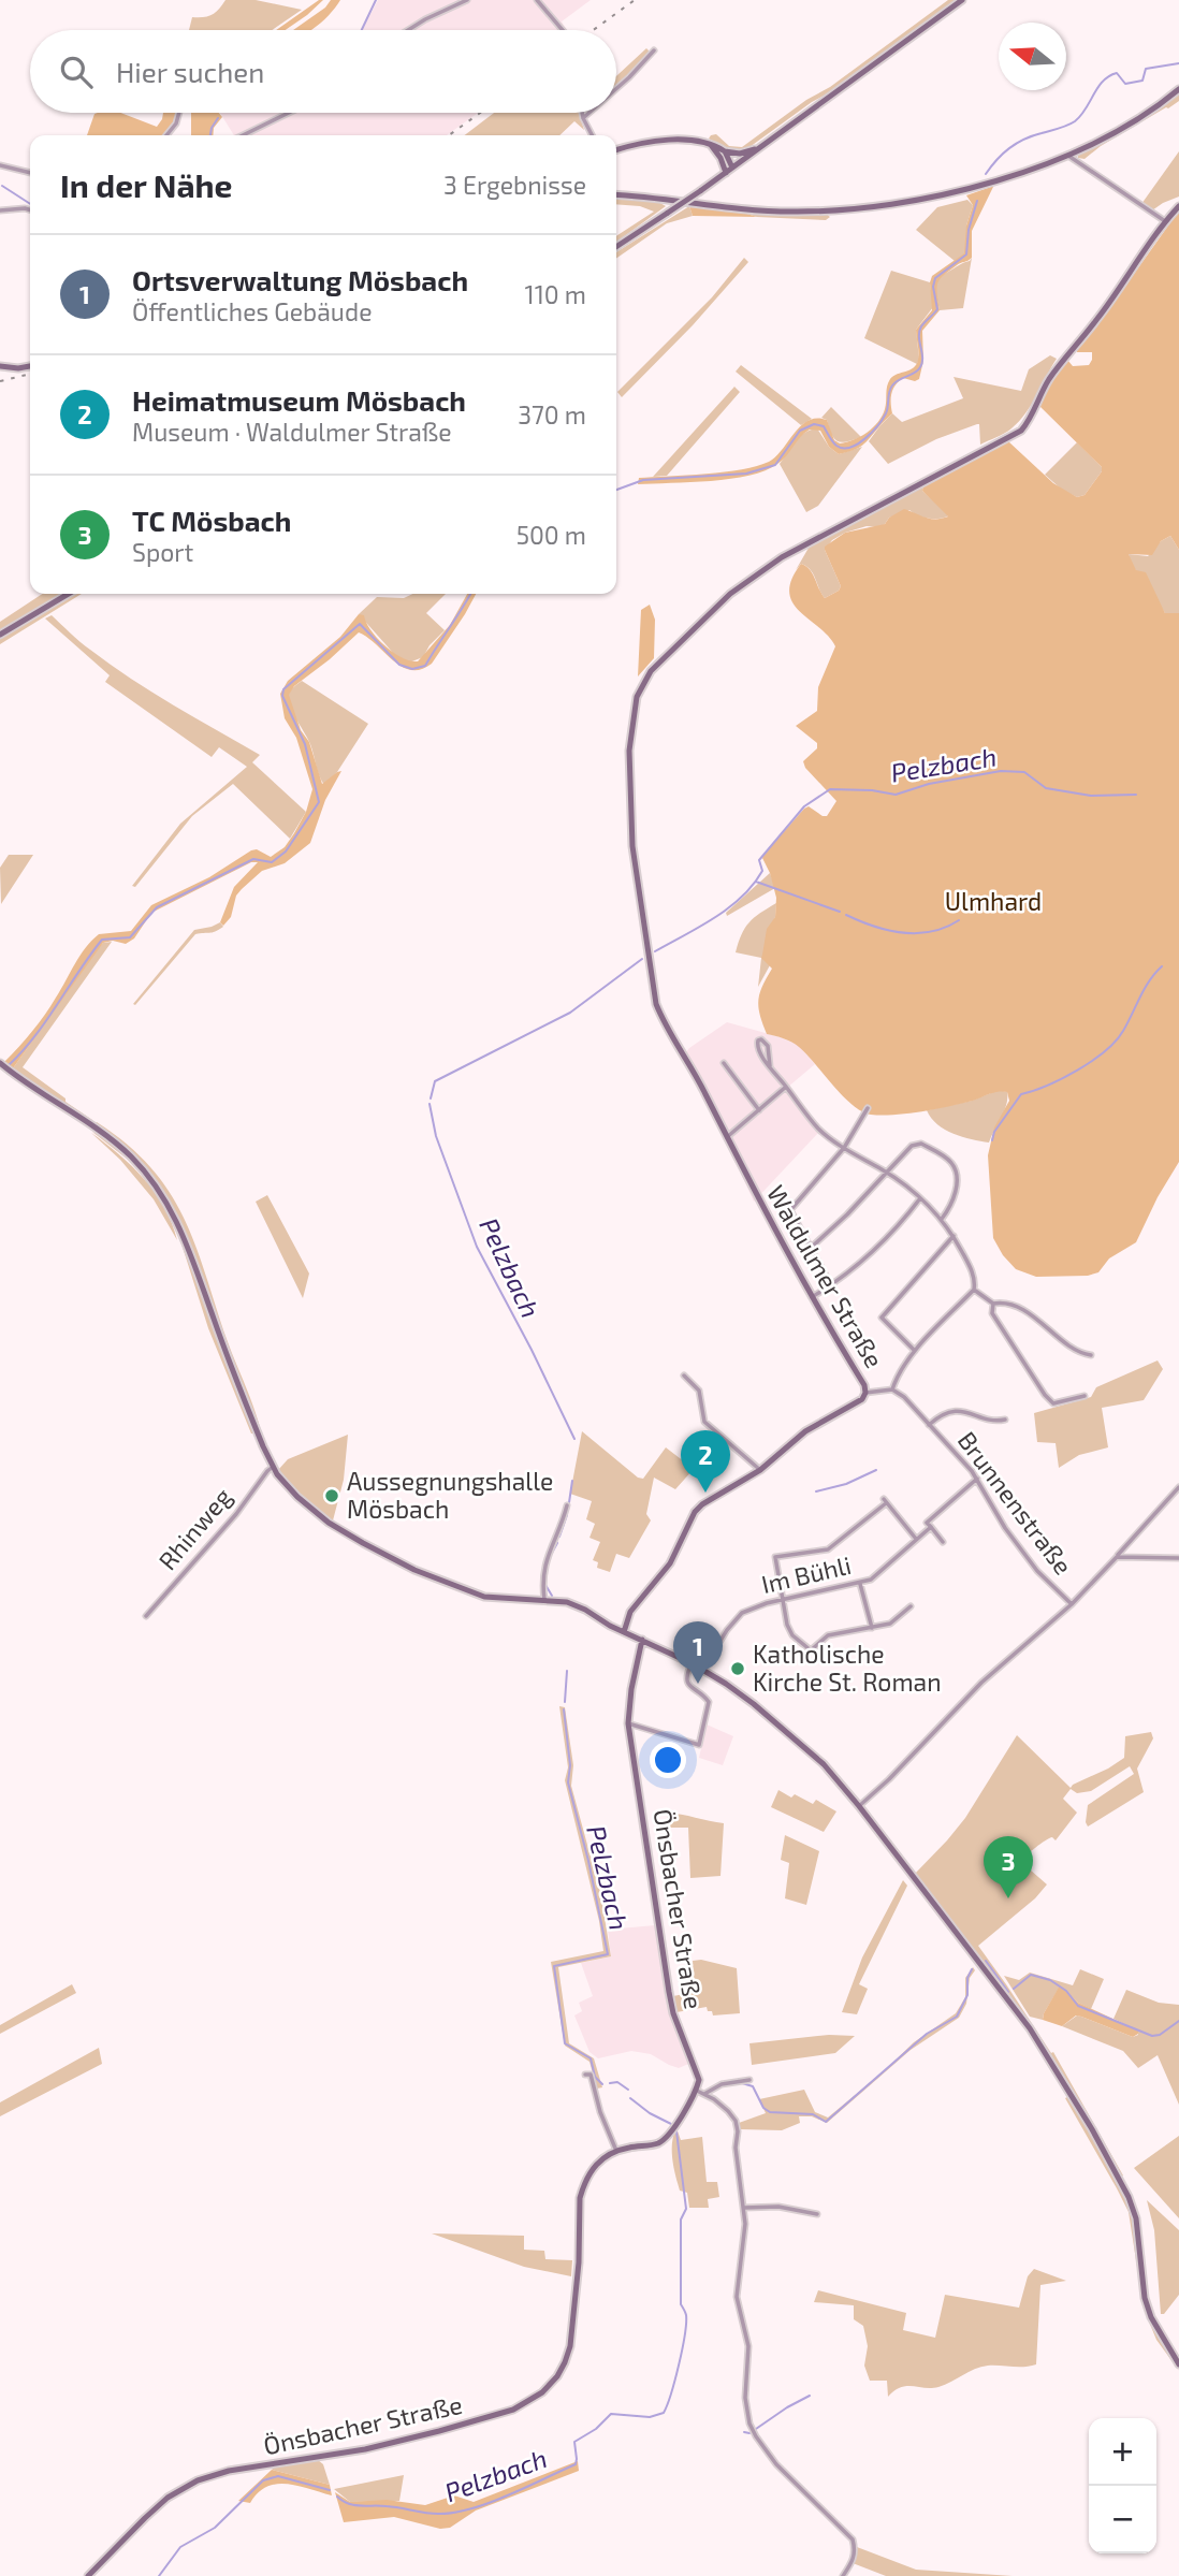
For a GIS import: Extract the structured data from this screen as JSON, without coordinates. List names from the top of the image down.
{
  "streets": {
    "street": [
      "Waldulmer Straße",
      "Brunnenstraße",
      "Rhinweg",
      "Im Bühli",
      "Önsbacher Straße"
    ]
  },
  "crossings": [
    ["Brunnenstraße", "Im Bühli"]
  ],
  "water": ["Pelzbach"],
  "parks": ["Ulmhard"],
  "places": ["Aussegnungshalle Mösbach", "Katholische Kirche St. Roman"],
  "north": "left",
  "page": {
    "search": "Hier suchen",
    "heading": ["In der Nähe", "3 Ergebnisse"],
    "list": [
      {
        "mark": "1",
        "name": "Ortsverwaltung Mösbach",
        "note": "Öffentliches Gebäude",
        "value": "110 m"
      },
      {
        "mark": "2",
        "name": "Heimatmuseum Mösbach",
        "note": "Museum · Waldulmer Straße",
        "value": "370 m"
      },
      {
        "mark": "3",
        "name": "TC Mösbach",
        "note": "Sport",
        "value": "500 m"
      }
    ],
    "pins": ["2", "1", "3"],
    "map_buttons": ["+", "−"]
  }
}
